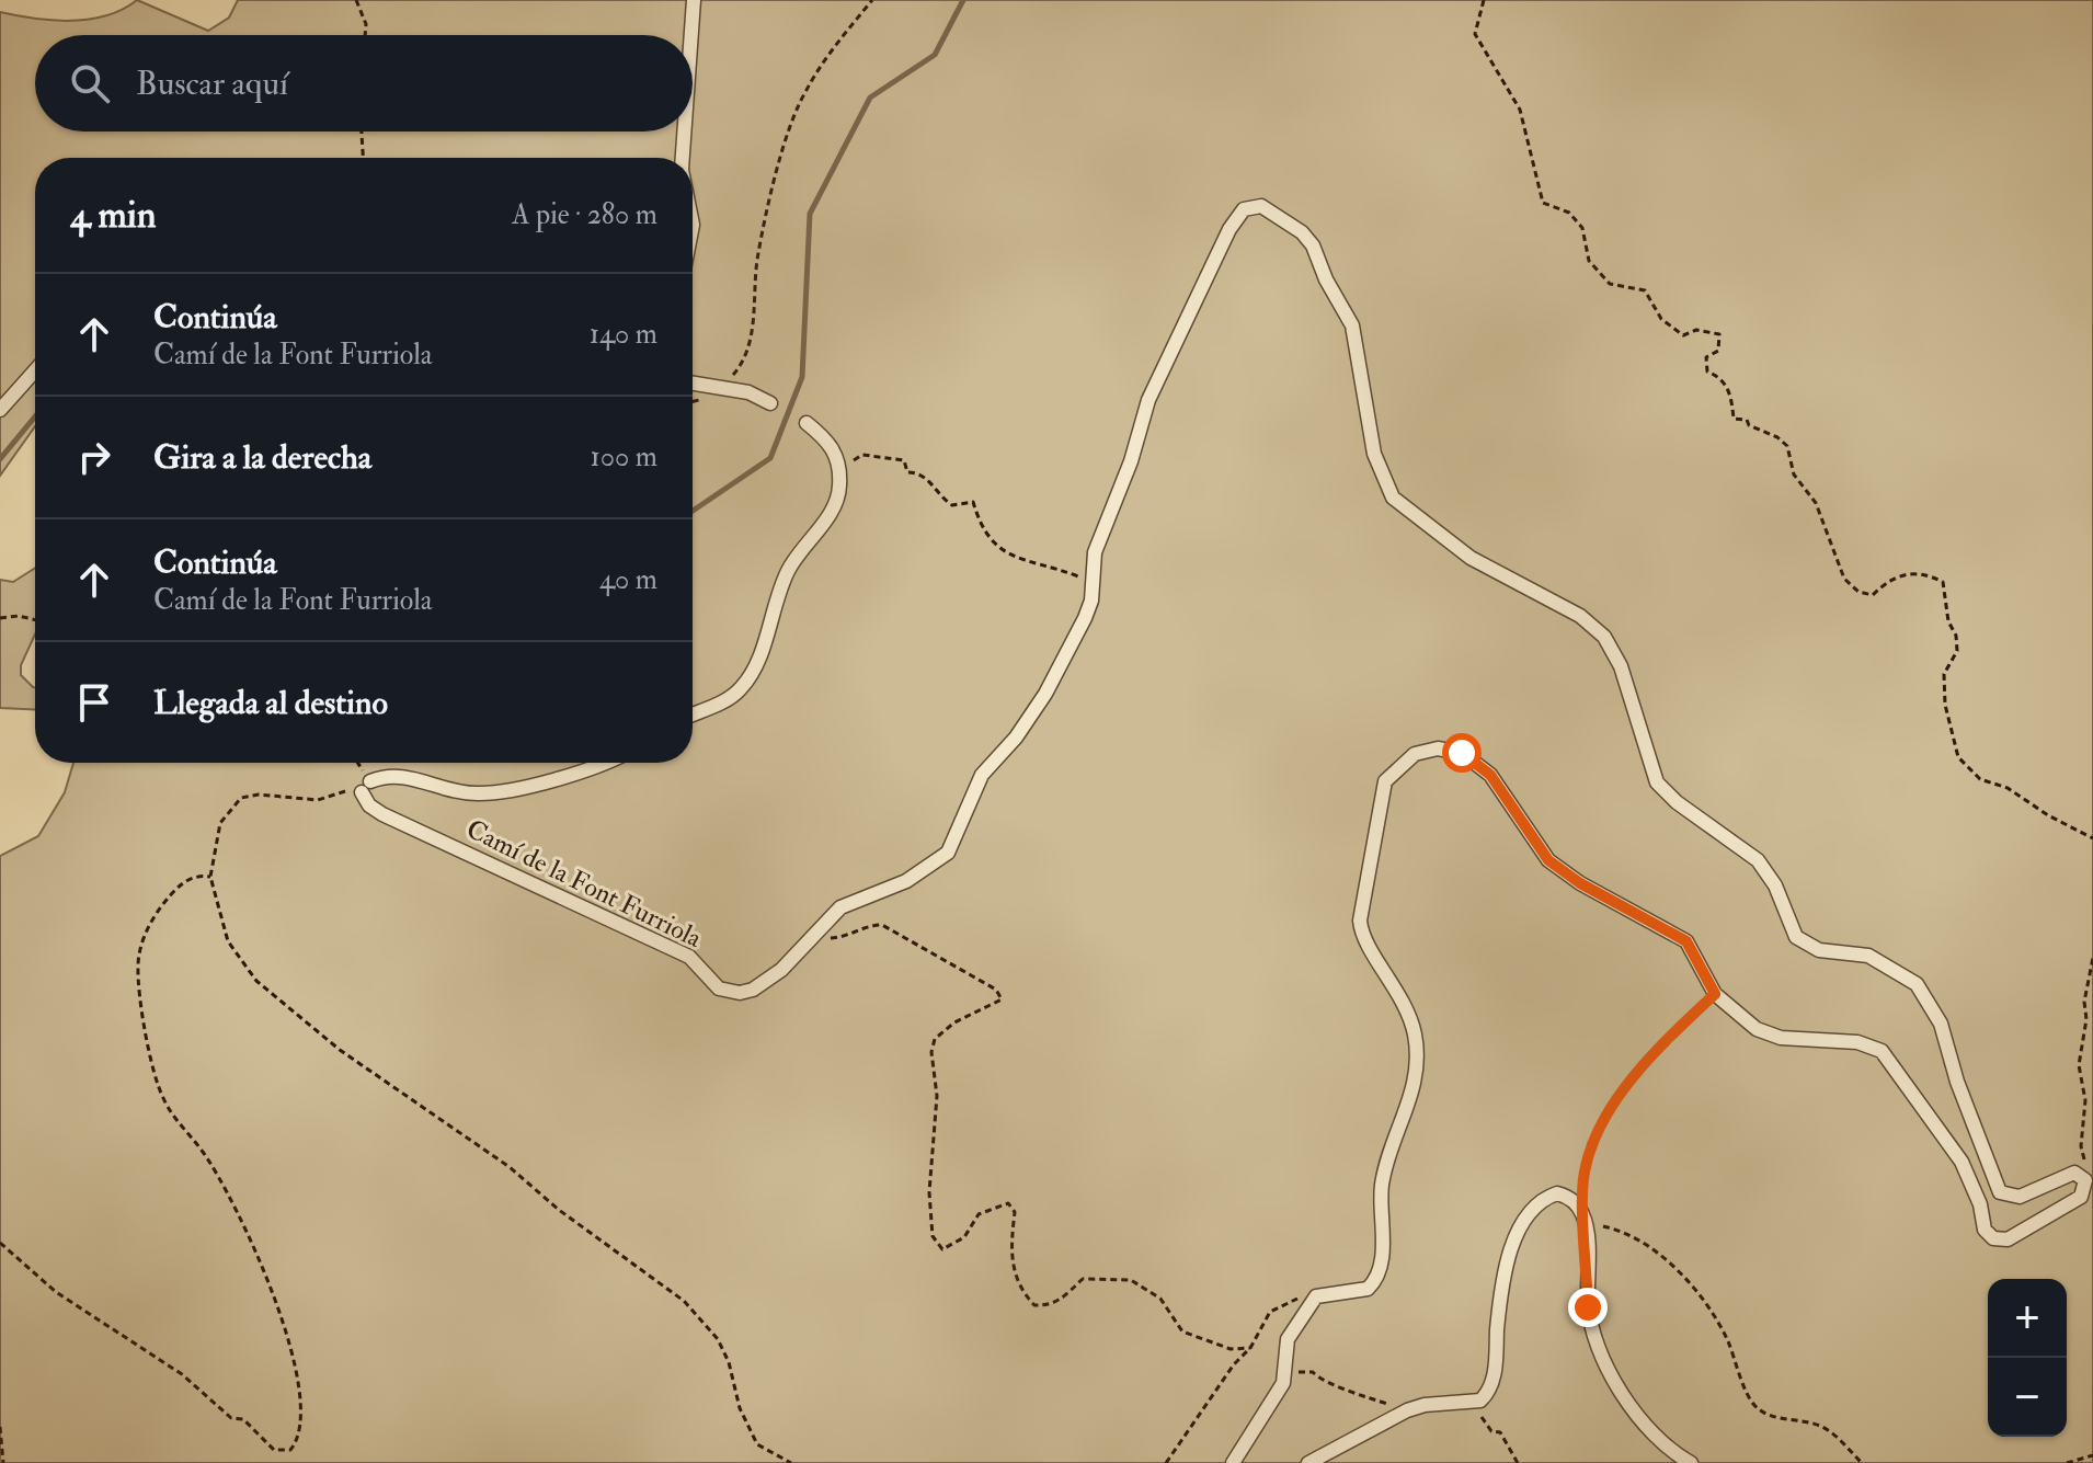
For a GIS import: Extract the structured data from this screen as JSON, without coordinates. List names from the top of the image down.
{
  "streets": {
    "street": ["Camí de la Font Furriola"]
  },
  "page": {
    "search": "Buscar aquí",
    "heading": ["4 min", "A pie · 280 m"],
    "list": [
      ["Continúa", "Camí de la Font Furriola", "140 m"],
      ["Gira a la derecha", "100 m"],
      ["Continúa", "Camí de la Font Furriola", "40 m"],
      "Llegada al destino"
    ],
    "map_buttons": ["+", "−"]
  }
}
